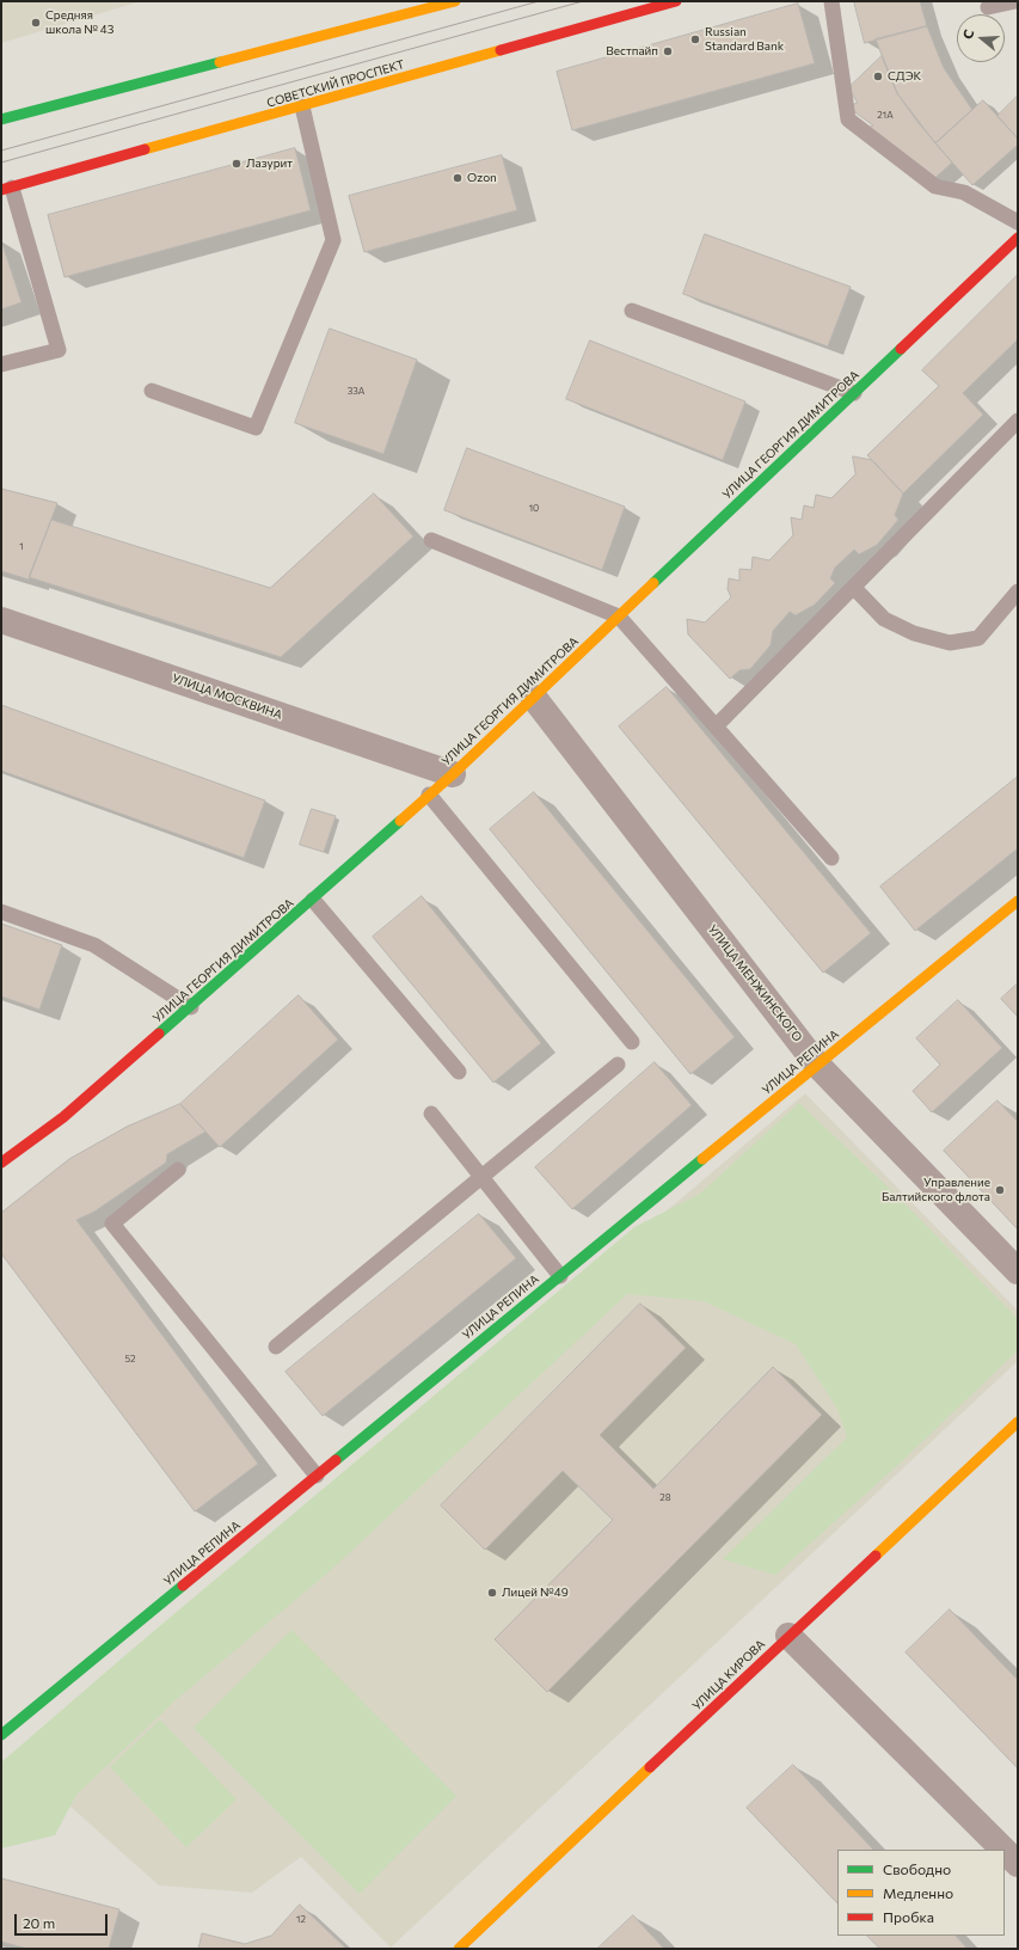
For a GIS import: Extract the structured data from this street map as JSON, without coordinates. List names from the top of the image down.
{
  "streets": {
    "street": [
      "СОВЕТСКИЙ ПРОСПЕКТ",
      "УЛИЦА ГЕОРГИЯ ДИМИТРОВА",
      "УЛИЦА МОСКВИНА",
      "УЛИЦА МЕНЖИНСКОГО",
      "УЛИЦА РЕПИНА",
      "УЛИЦА КИРОВА"
    ]
  },
  "crossings": [
    ["УЛИЦА ГЕОРГИЯ ДИМИТРОВА", "УЛИЦА МОСКВИНА"],
    ["УЛИЦА ГЕОРГИЯ ДИМИТРОВА", "УЛИЦА МЕНЖИНСКОГО"],
    ["УЛИЦА МЕНЖИНСКОГО", "УЛИЦА РЕПИНА"]
  ],
  "places": [
    "Средняя школа № 43",
    "Russian Standard Bank",
    "Вестпайп",
    "СДЭК",
    "Лазурит",
    "Ozon",
    "Управление Балтийского флота",
    "Лицей №49"
  ],
  "house_numbers": [
    "21А",
    "33А",
    "10",
    "1",
    "52",
    "28",
    "12"
  ],
  "legend": ["Свободно", "Медленно", "Пробка"],
  "scale_bar": "20 m",
  "north": "left"
}
